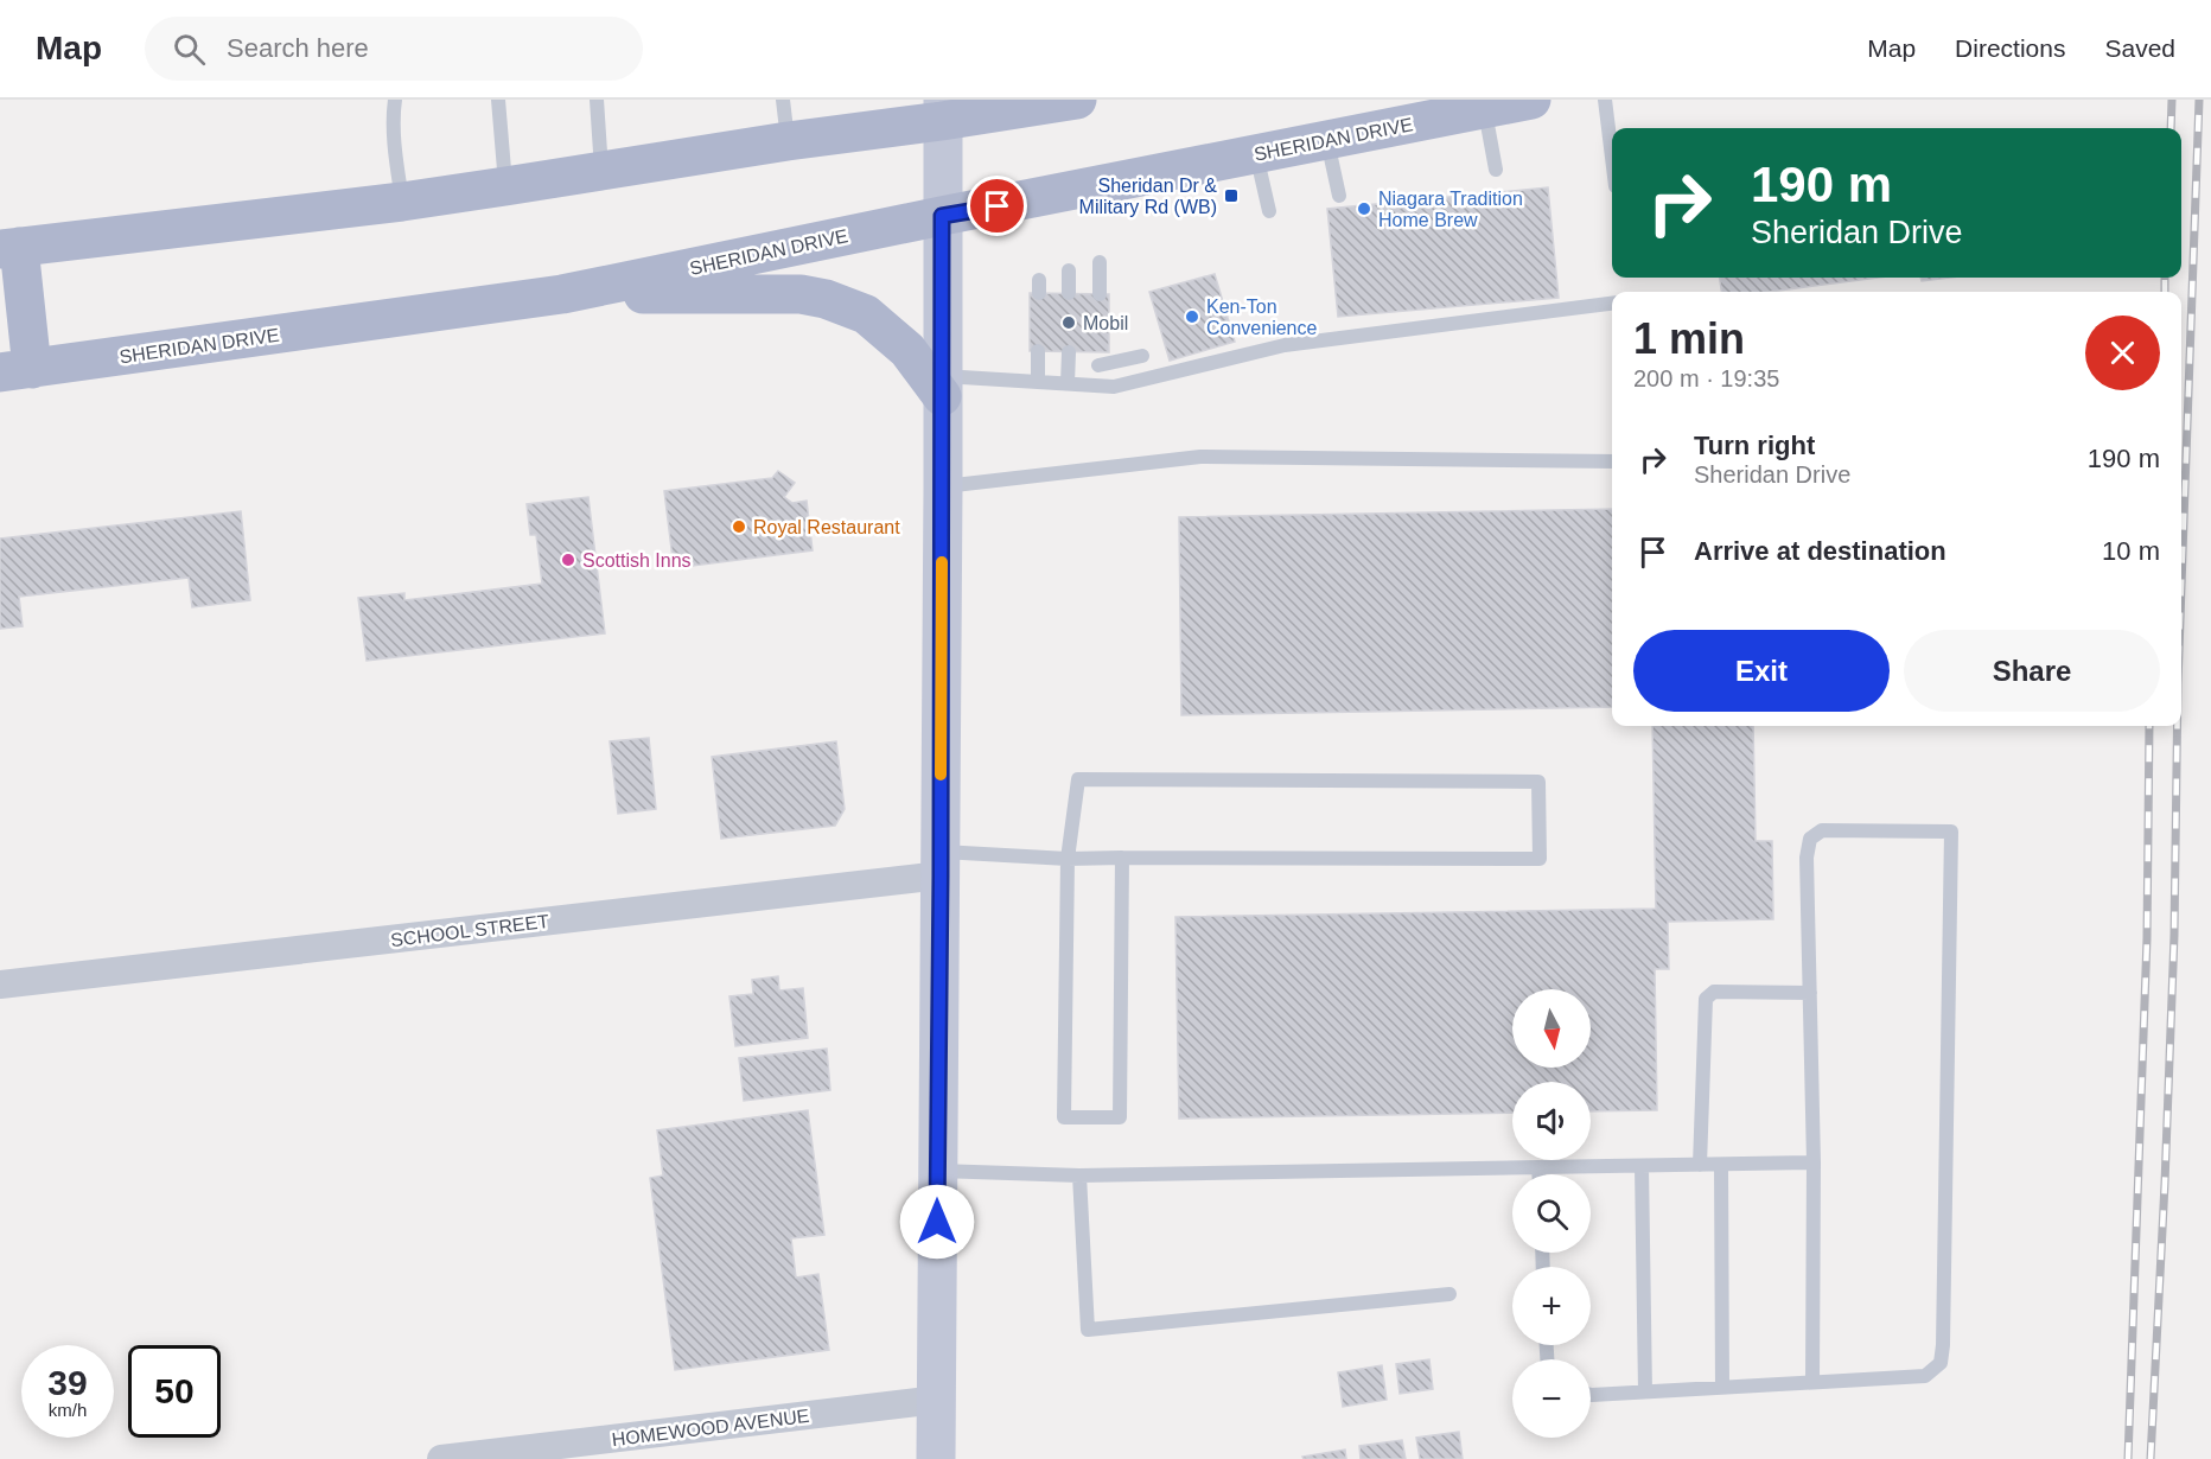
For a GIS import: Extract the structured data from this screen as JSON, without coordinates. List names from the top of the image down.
{
  "streets": {
    "main road": ["SHERIDAN DRIVE"],
    "street": ["SCHOOL STREET", "HOMEWOOD AVENUE"]
  },
  "places": {
    "transit": ["Sheridan Dr & Military Rd (WB)"],
    "other": [
      "Niagara Tradition Home Brew",
      "Ken-Ton Convenience",
      "Mobil",
      "Royal Restaurant",
      "Scottish Inns"
    ]
  },
  "north": "bottom",
  "page": {
    "header": "Map",
    "search": "Search here",
    "nav": ["Map", "Directions", "Saved"],
    "turn": ["190 m", "Sheridan Drive"],
    "heading": ["1 min", "200 m · 19:35"],
    "list": [
      {
        "name": "Turn right",
        "note": "Sheridan Drive",
        "value": "190 m"
      },
      {
        "name": "Arrive at destination",
        "value": "10 m"
      }
    ],
    "buttons": ["Exit", "Share"],
    "map_buttons": ["+", "−"],
    "speed": "39 km/h",
    "limit": "50"
  }
}
